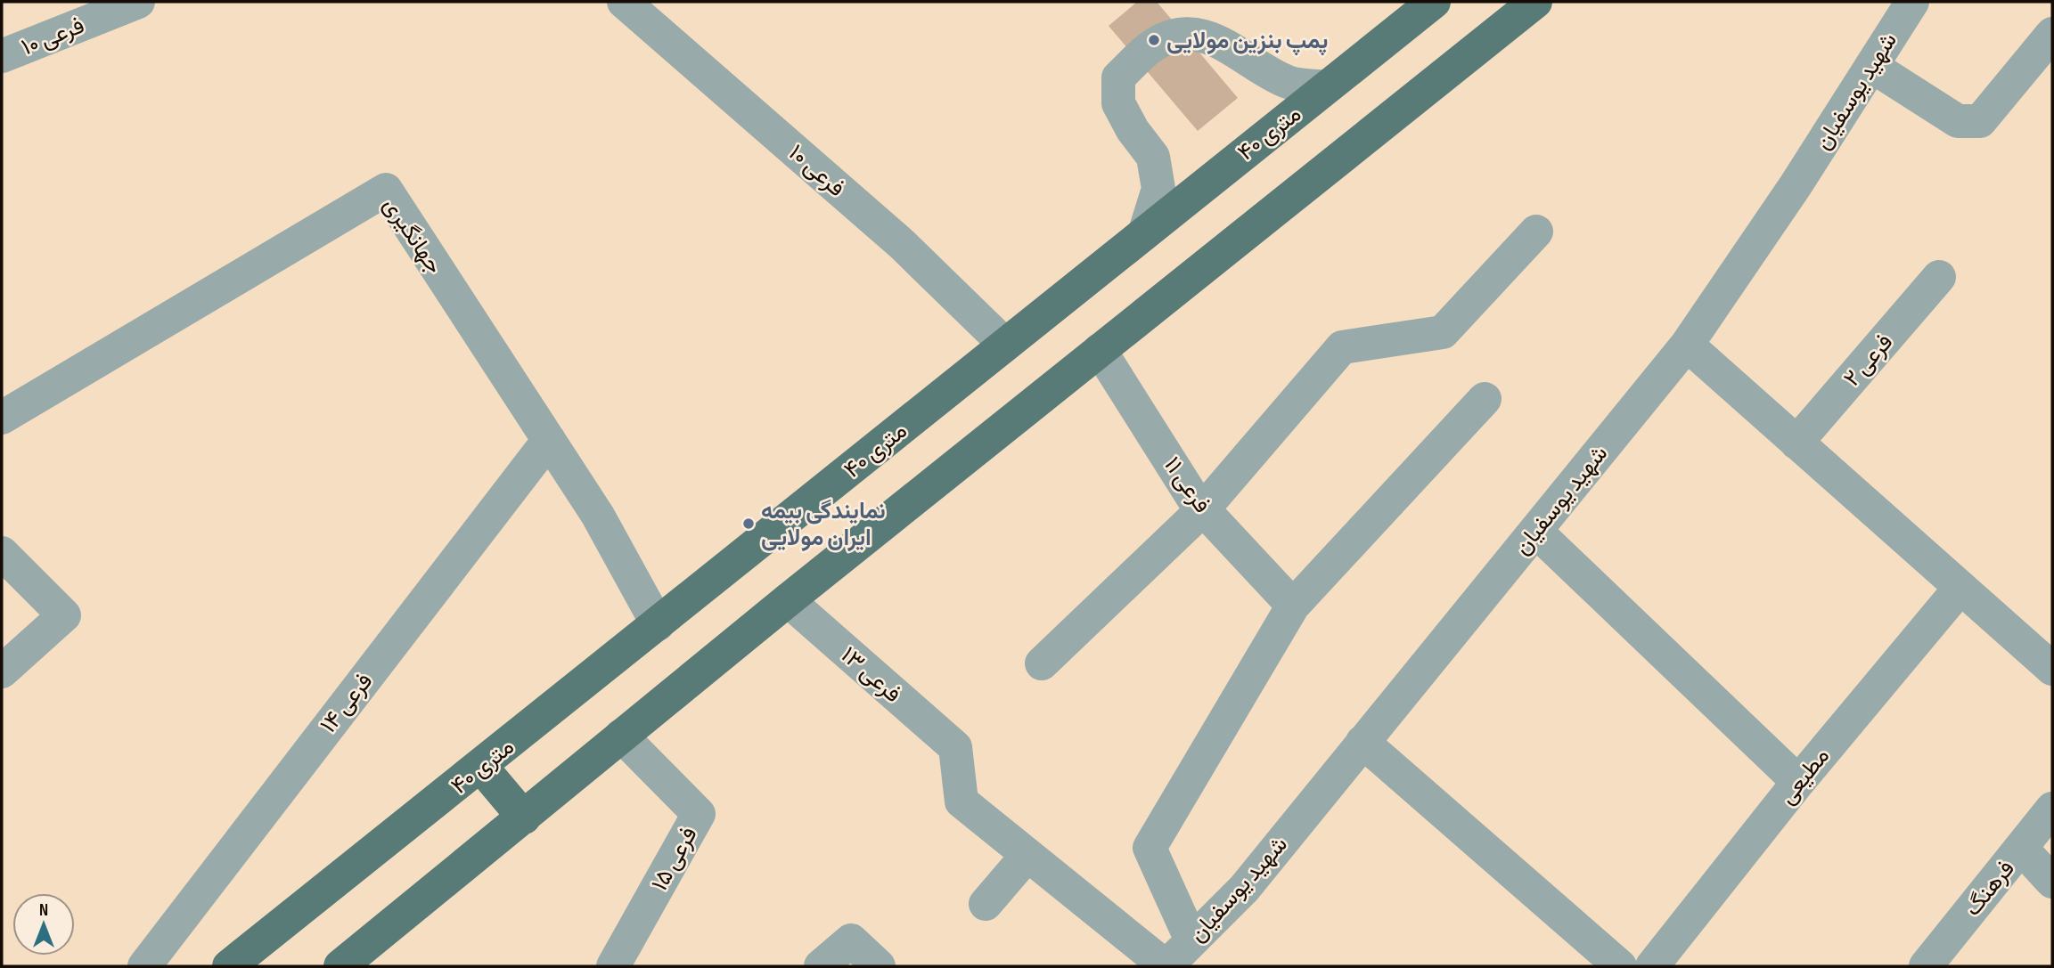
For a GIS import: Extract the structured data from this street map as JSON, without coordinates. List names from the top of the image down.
{
  "streets": {
    "main road": ["۴۰ متری"],
    "street": [
      "فرعی ۱۰",
      "شهید یوسفیان",
      "جهانگیری",
      "فرعی ۲",
      "فرعی ۱۱",
      "فرعی ۱۳",
      "فرعی ۱۴",
      "مطیعی",
      "فرعی ۱۵",
      "فرهنگ"
    ]
  },
  "crossings": [
    ["فرعی ۱۰", "۴۰ متری"],
    ["۴۰ متری", "جهانگیری"],
    ["جهانگیری", "فرعی ۱۴"]
  ],
  "places": ["پمپ بنزین مولایی", "نمایندگی بیمه ایران مولایی"],
  "north": "top"
}
